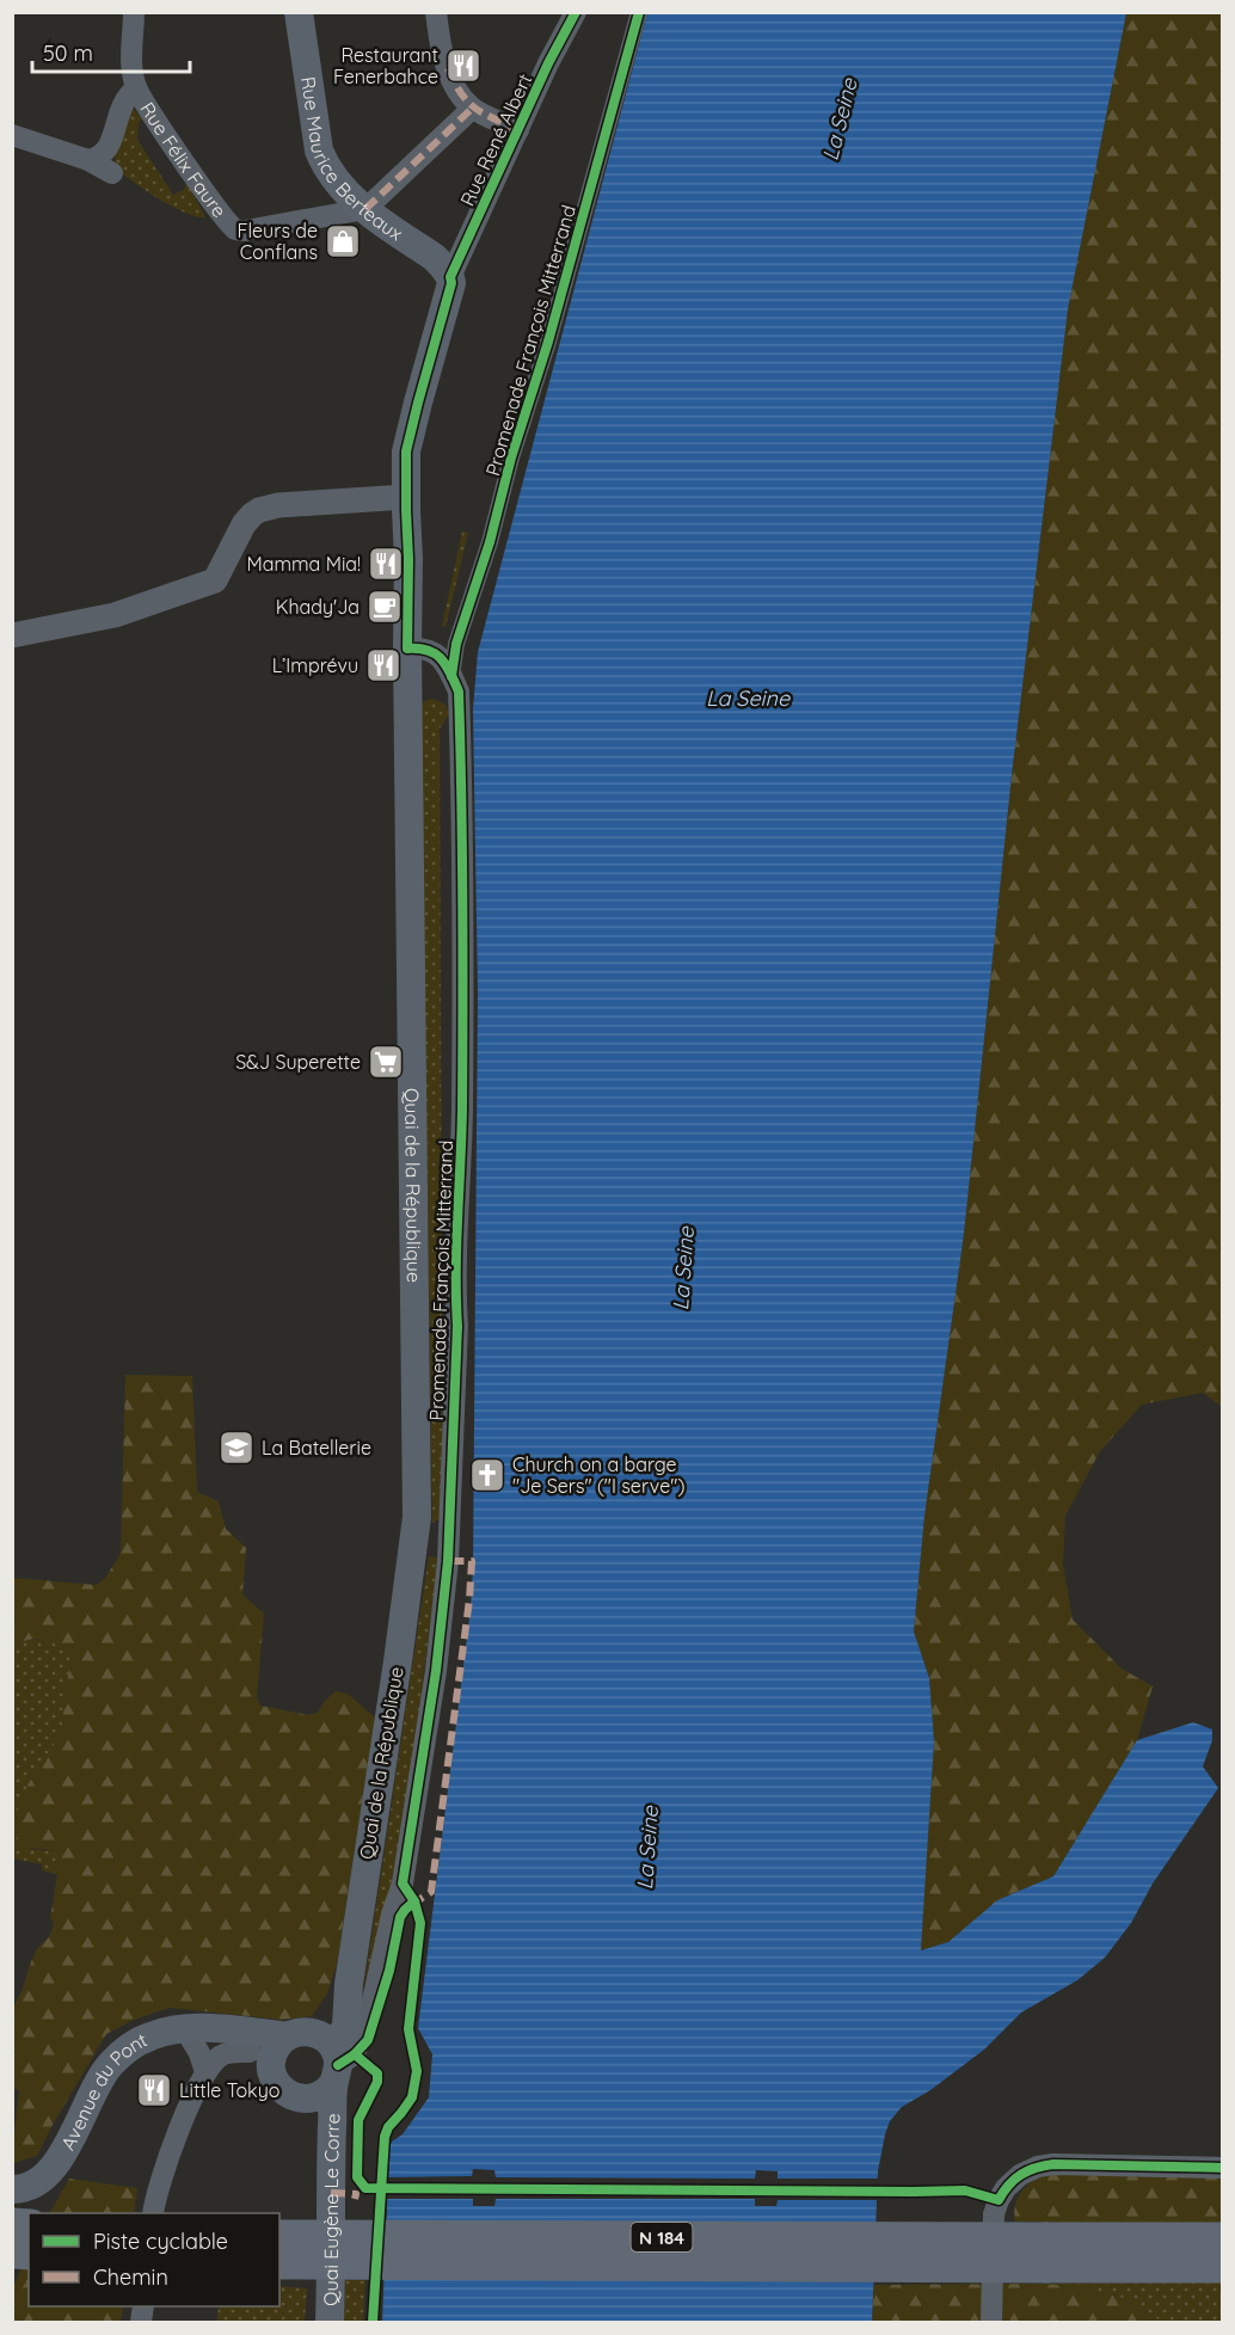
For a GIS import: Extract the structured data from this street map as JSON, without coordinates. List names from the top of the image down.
{
  "streets": {
    "main road": [
      "Rue Maurice Berteaux",
      "Quai de la République",
      "Avenue du Pont",
      "Quai Eugène Le Corre",
      "N 184"
    ],
    "street": ["Rue René Albert", "Rue Félix Faure", "Promenade François Mitterrand"]
  },
  "crossings": [
    ["Rue René Albert", "Rue Maurice Berteaux"],
    ["Rue René Albert", "Quai de la République"],
    ["Rue Maurice Berteaux", "Rue Félix Faure"],
    ["Rue Maurice Berteaux", "Quai de la République"],
    ["Promenade François Mitterrand", "Quai de la République"],
    ["Promenade François Mitterrand", "Avenue du Pont"],
    ["Promenade François Mitterrand", "Quai Eugène Le Corre"],
    ["Quai de la République", "Avenue du Pont"],
    ["Quai de la République", "Quai Eugène Le Corre"],
    ["Avenue du Pont", "Quai Eugène Le Corre"]
  ],
  "water": ["La Seine"],
  "places": {
    "restaurant": [
      "Restaurant Fenerbahce",
      "Mamma Mia!",
      "L’Imprévu",
      "Little Tokyo"
    ],
    "shop": ["Fleurs de Conflans"],
    "cafe": ["Khady'Ja"],
    "supermarket": ["S&J Superette"],
    "school or university": ["La Batellerie"],
    "church": ["Church on a barge \"Je Sers\" (\"I serve\")"]
  },
  "legend": ["Piste cyclable", "Chemin"],
  "scale_bar": "50 m"
}
